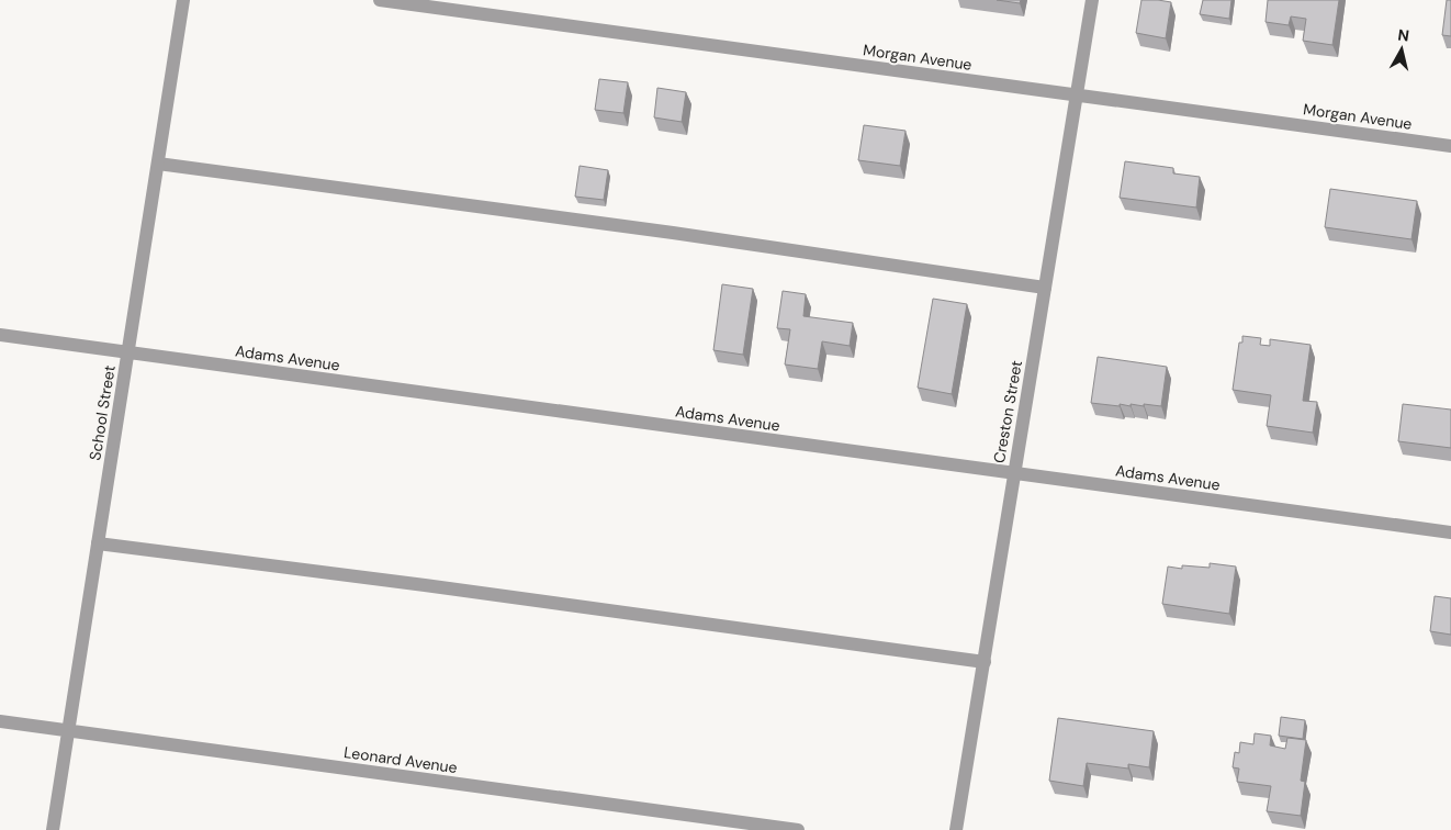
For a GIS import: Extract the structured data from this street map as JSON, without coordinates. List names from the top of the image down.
{
  "streets": {
    "street": [
      "Morgan Avenue",
      "Adams Avenue",
      "Creston Street",
      "School Street",
      "Leonard Avenue"
    ]
  },
  "crossings": [
    ["Morgan Avenue", "Creston Street"],
    ["Adams Avenue", "Creston Street"],
    ["Adams Avenue", "School Street"],
    ["School Street", "Leonard Avenue"]
  ],
  "north": "top"
}
